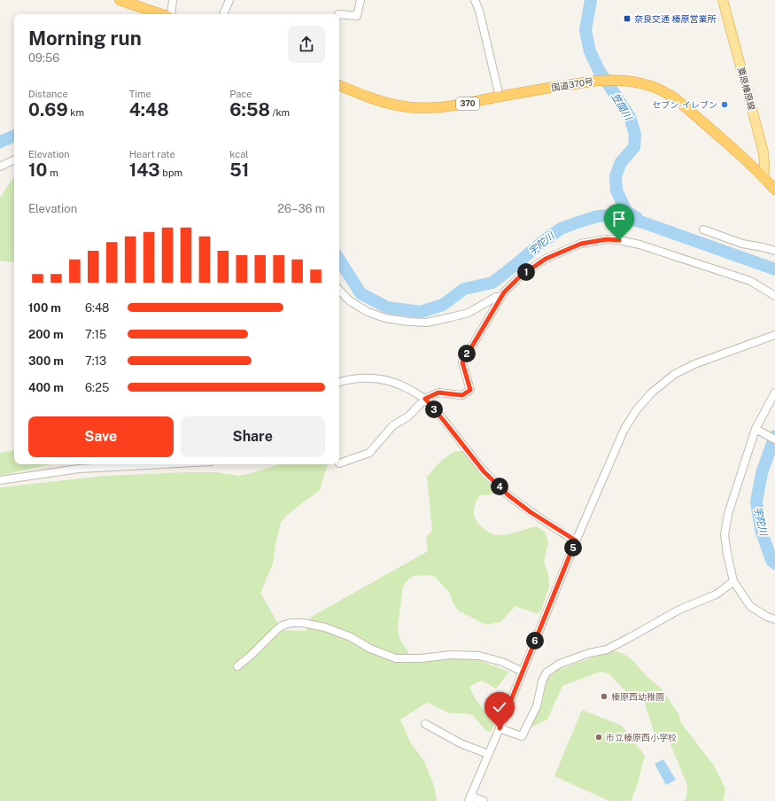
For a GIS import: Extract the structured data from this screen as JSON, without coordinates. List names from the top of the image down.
{
  "streets": {
    "highway": ["国道370号", "370"],
    "main road": ["粟原榛原線"]
  },
  "crossings": [
    ["国道370号", "粟原榛原線"]
  ],
  "water": ["笠間川", "宇陀川"],
  "places": {
    "transit": ["奈良交通 榛原営業所"],
    "other": ["セブン-イレブン", "榛原西幼稚園", "市立榛原西小学校"]
  },
  "page": {
    "heading": ["Morning run", "09:56"],
    "stats": [
      ["Distance", "0.69 km"],
      ["Time", "4:48"],
      ["Pace", "6:58 /km"],
      ["Elevation", "10 m"],
      ["Heart rate", "143 bpm"],
      ["kcal", "51"]
    ],
    "chart": ["Elevation", "26–36 m"],
    "pins": [
      "1",
      "2",
      "3",
      "4",
      "5",
      "6"
    ],
    "list": [
      {
        "name": "100 m",
        "note": "6:48"
      },
      {
        "name": "200 m",
        "note": "7:15"
      },
      {
        "name": "300 m",
        "note": "7:13"
      },
      {
        "name": "400 m",
        "note": "6:25"
      }
    ],
    "buttons": ["Save", "Share"]
  }
}
